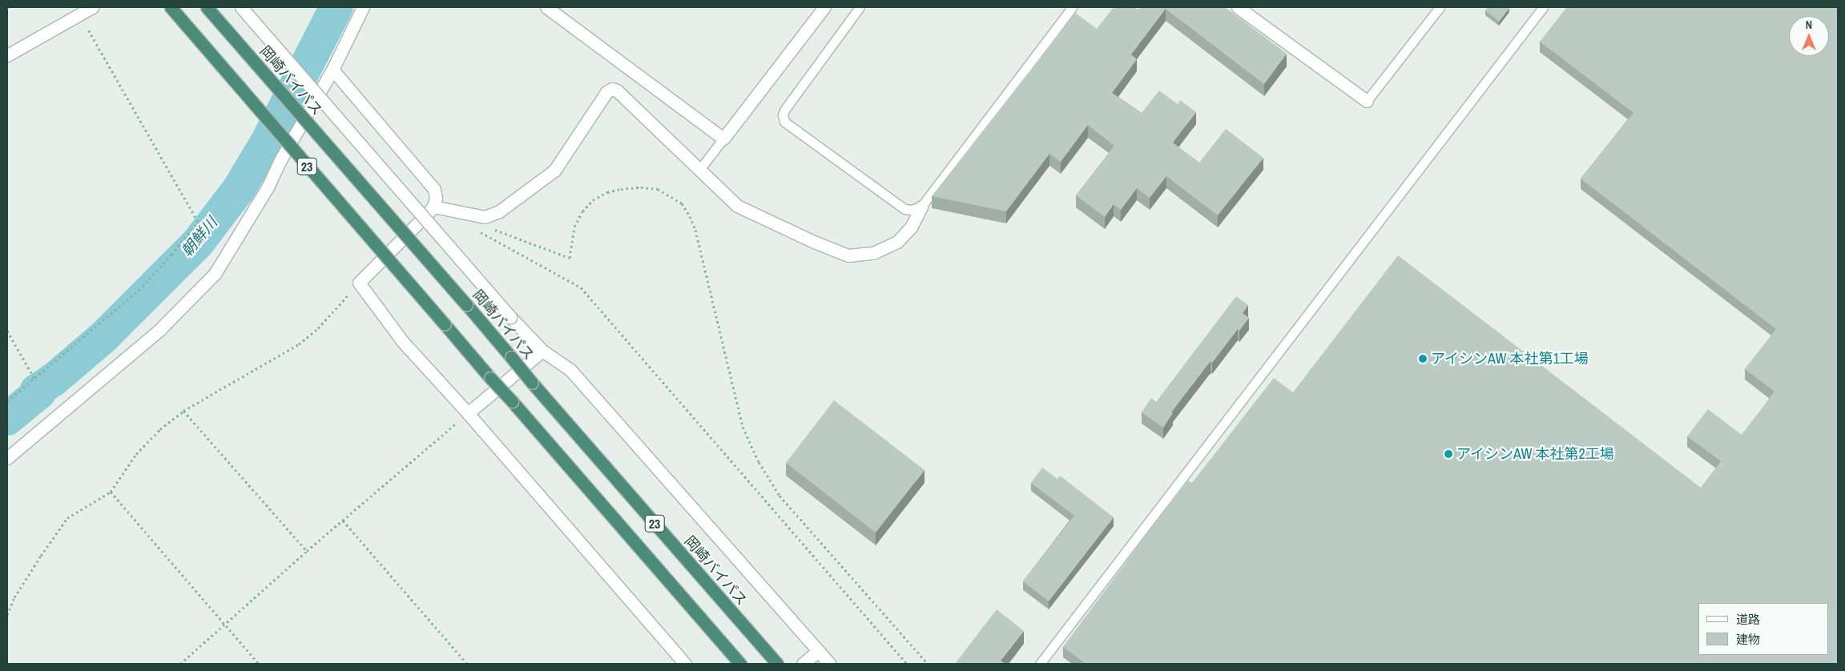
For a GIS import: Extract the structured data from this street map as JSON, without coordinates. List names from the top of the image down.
{
  "streets": {
    "highway": ["岡崎バイパス", "23"]
  },
  "water": ["朝鮮川"],
  "places": ["アイシンAW 本社第1工場", "アイシンAW 本社第2工場"],
  "legend": ["道路", "建物"],
  "north": "top"
}
